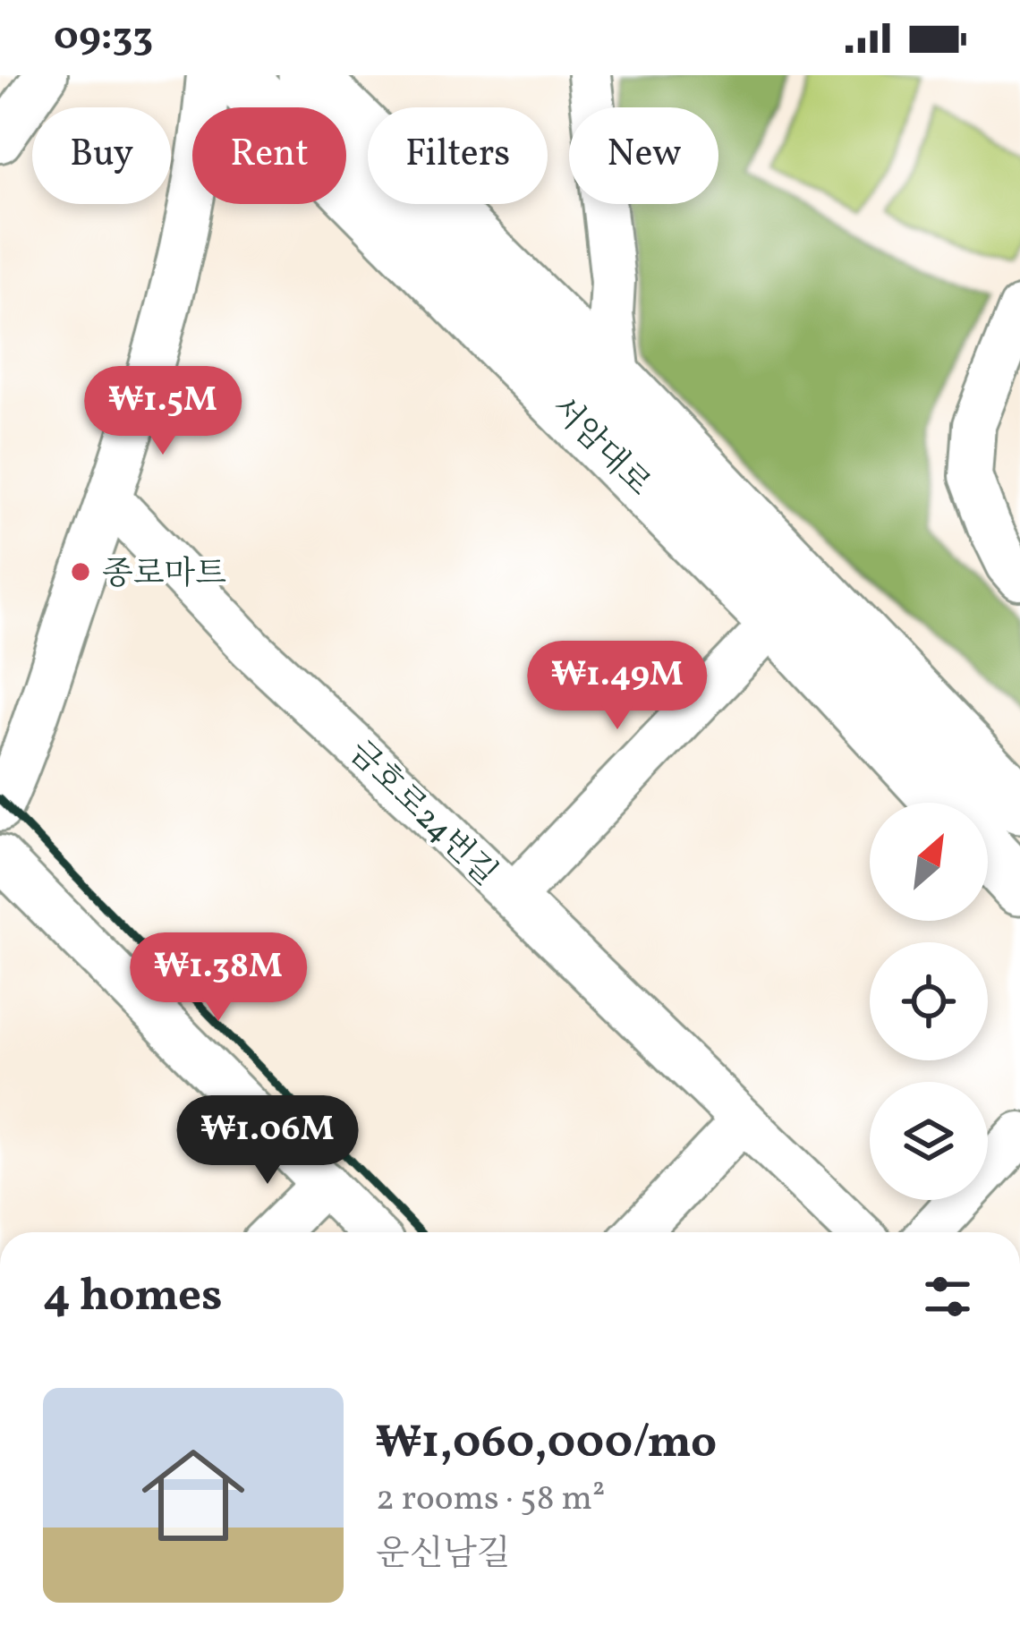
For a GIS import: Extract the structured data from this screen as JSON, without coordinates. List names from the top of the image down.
{
  "streets": {
    "main road": ["서암대로"],
    "street": ["금호로24번길"]
  },
  "places": ["종로마트"],
  "north": "top right",
  "page": {
    "status": "09:33",
    "chip": [
      "Buy",
      "Rent",
      "Filters",
      "New"
    ],
    "price": [
      "₩1.5M",
      "₩1.49M",
      "₩1.38M",
      "₩1.06M"
    ],
    "heading": "4 homes",
    "list": [
      {
        "name": "₩1,060,000/mo",
        "note": "2 rooms · 58 m² · 운신남길"
      }
    ]
  }
}
